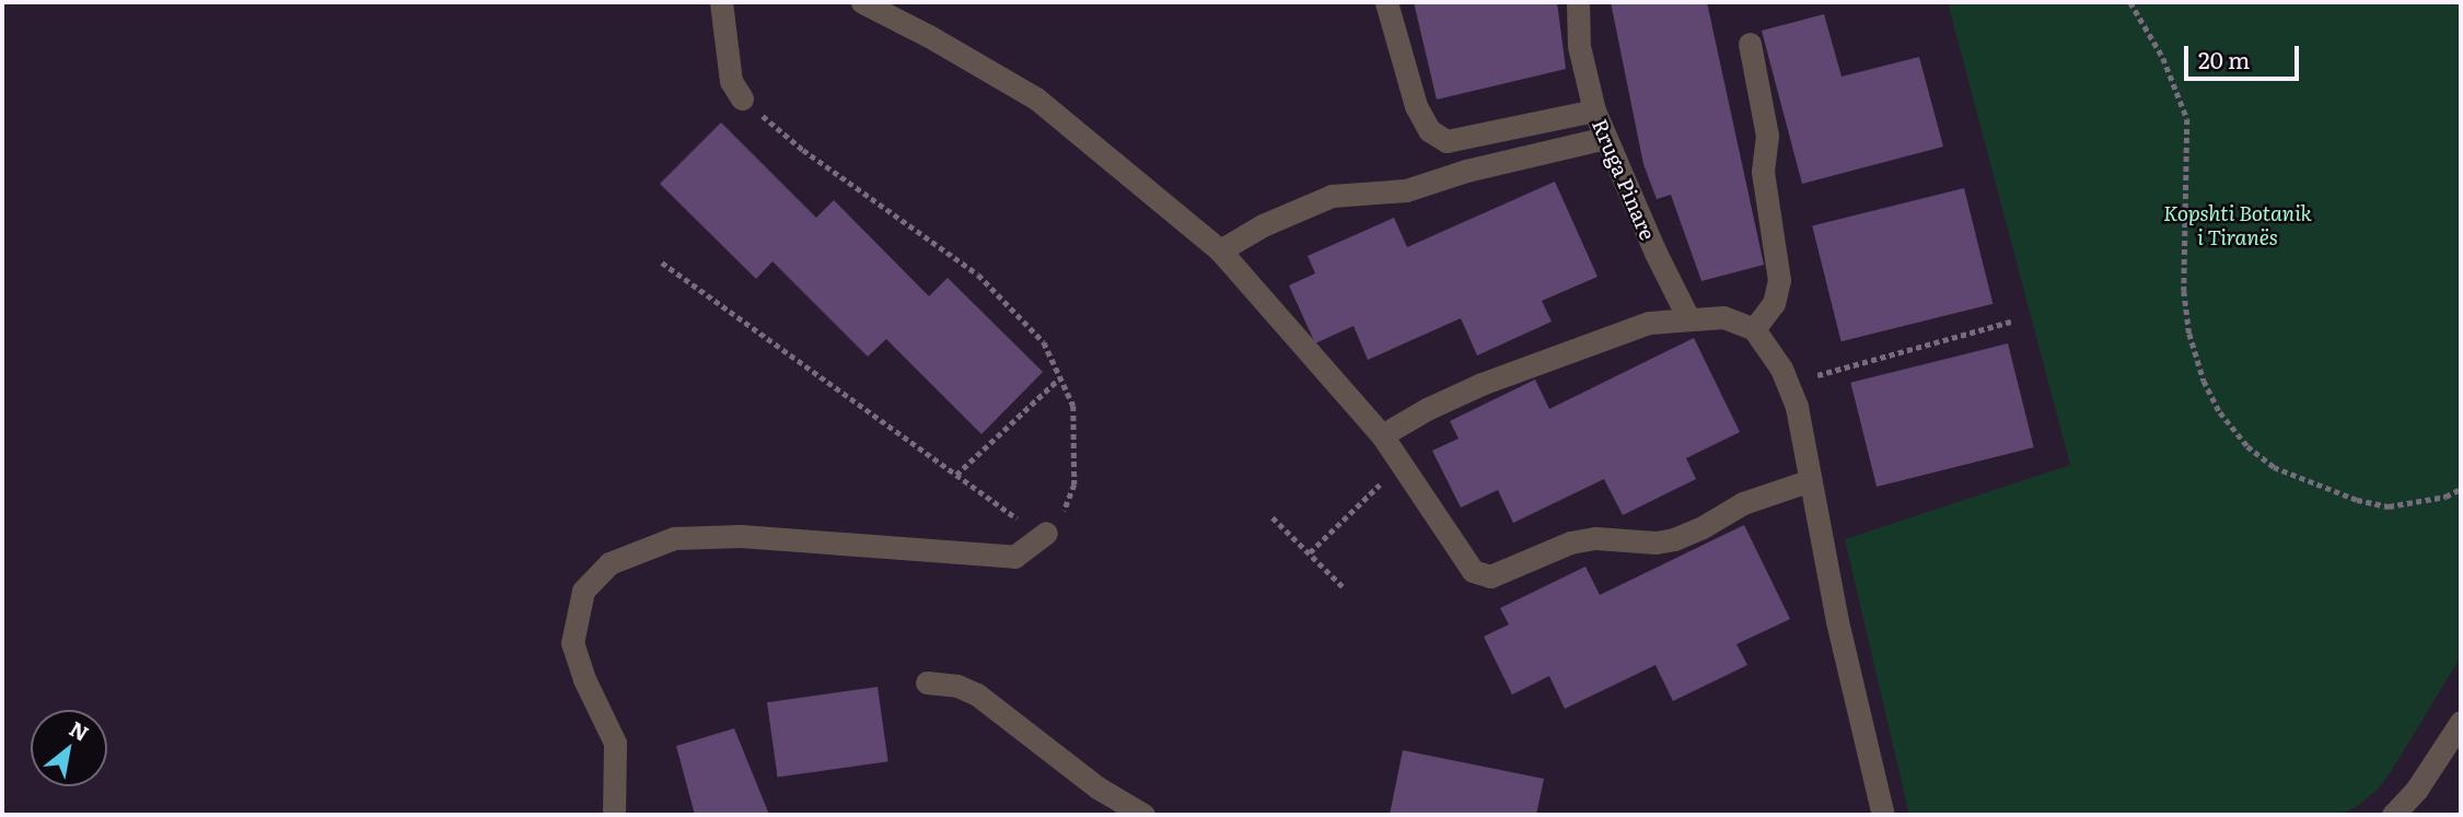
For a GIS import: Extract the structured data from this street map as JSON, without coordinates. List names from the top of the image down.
{
  "streets": {
    "street": ["Rruga Pinare"]
  },
  "parks": ["Kopshti Botanik i Tiranës"],
  "scale_bar": "20 m",
  "north": "top right"
}
